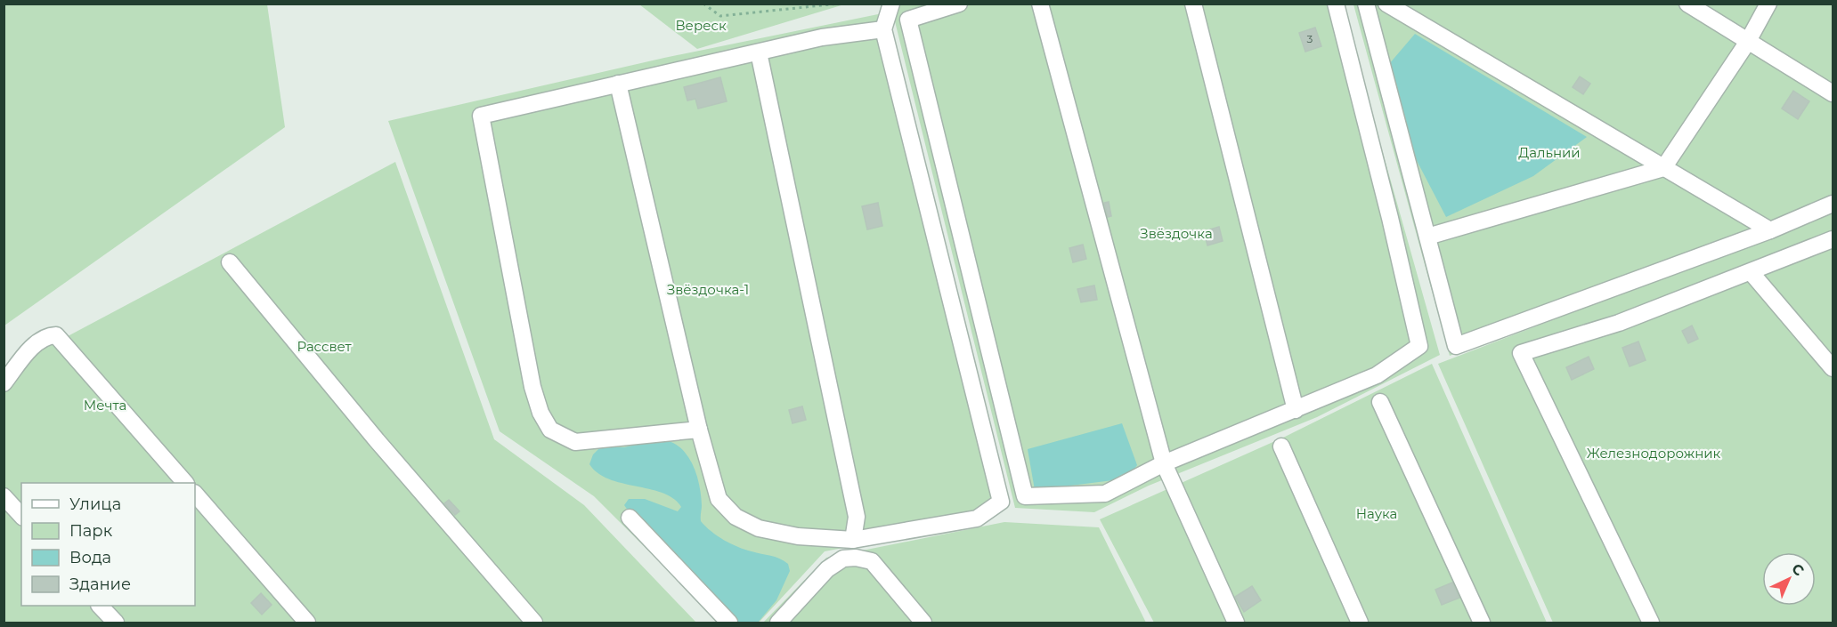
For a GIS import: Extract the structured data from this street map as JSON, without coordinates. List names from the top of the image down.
{
  "parks": [
    "Вереск",
    "Дальний",
    "Звёздочка",
    "Звёздочка-1",
    "Рассвет",
    "Мечта",
    "Железнодорожник",
    "Наука"
  ],
  "house_numbers": ["3"],
  "legend": [
    "Улица",
    "Парк",
    "Вода",
    "Здание"
  ],
  "north": "top right"
}
